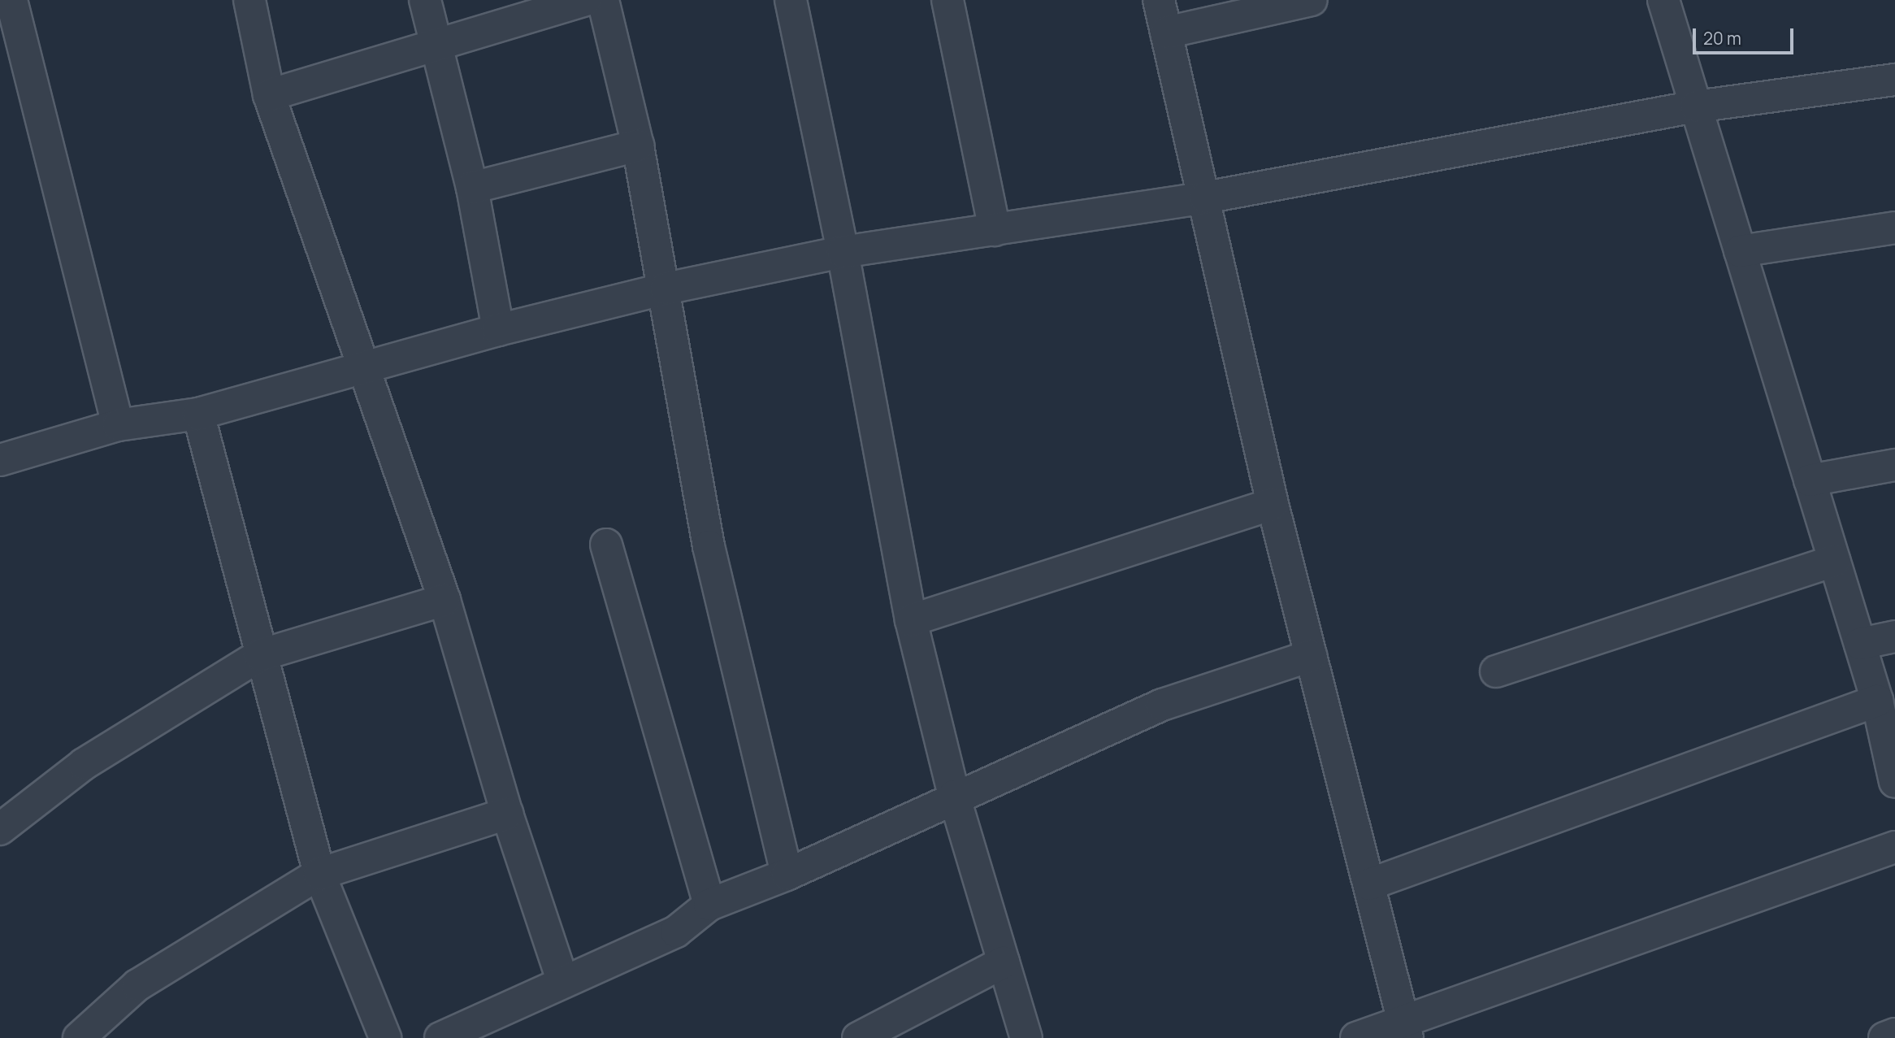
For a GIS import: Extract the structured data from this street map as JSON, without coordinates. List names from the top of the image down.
{
  "scale_bar": "20 m"
}
